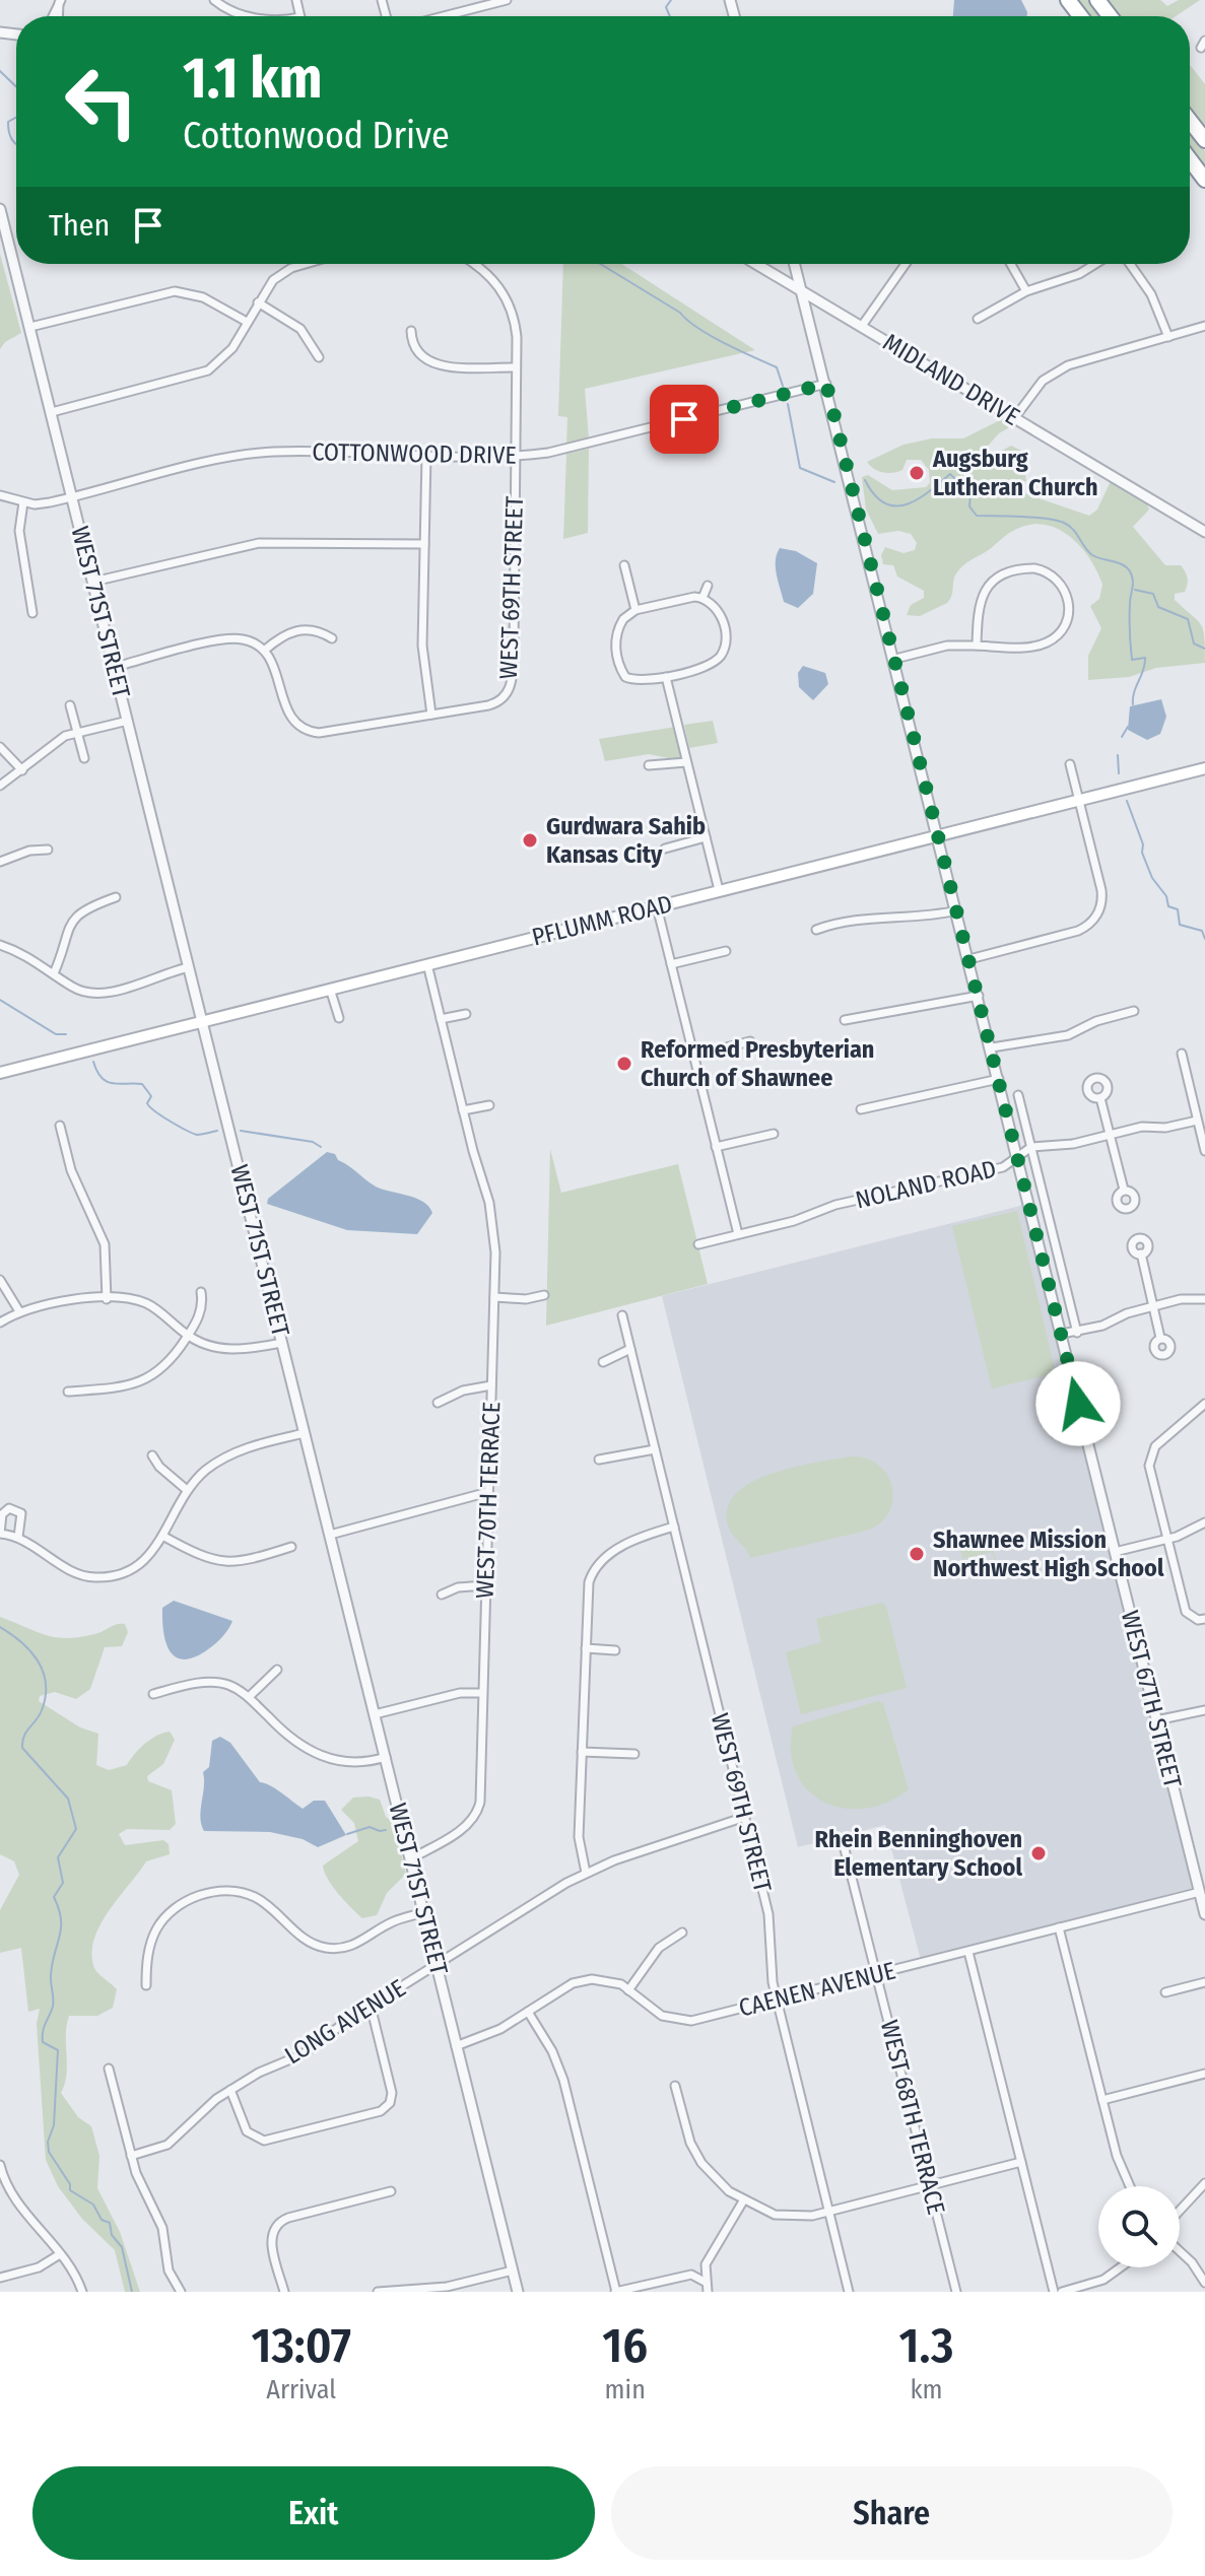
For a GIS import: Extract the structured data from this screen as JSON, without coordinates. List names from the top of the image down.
{
  "streets": {
    "main road": ["PFLUMM ROAD"],
    "street": [
      "MIDLAND DRIVE",
      "COTTONWOOD DRIVE",
      "WEST 69TH STREET",
      "WEST 71ST STREET",
      "NOLAND ROAD",
      "WEST 70TH TERRACE",
      "WEST 67TH STREET",
      "CAENEN AVENUE",
      "LONG AVENUE",
      "WEST 68TH TERRACE"
    ]
  },
  "crossings": [
    ["MIDLAND DRIVE", "WEST 67TH STREET"],
    ["COTTONWOOD DRIVE", "WEST 69TH STREET"],
    ["COTTONWOOD DRIVE", "WEST 71ST STREET"],
    ["COTTONWOOD DRIVE", "WEST 67TH STREET"],
    ["WEST 69TH STREET", "CAENEN AVENUE"],
    ["WEST 69TH STREET", "LONG AVENUE"],
    ["WEST 71ST STREET", "PFLUMM ROAD"],
    ["WEST 71ST STREET", "WEST 70TH TERRACE"],
    ["WEST 71ST STREET", "CAENEN AVENUE"],
    ["WEST 71ST STREET", "LONG AVENUE"],
    ["PFLUMM ROAD", "WEST 70TH TERRACE"],
    ["PFLUMM ROAD", "WEST 67TH STREET"],
    ["NOLAND ROAD", "WEST 67TH STREET"],
    ["WEST 67TH STREET", "CAENEN AVENUE"],
    ["CAENEN AVENUE", "WEST 68TH TERRACE"]
  ],
  "places": [
    "Augsburg Lutheran Church",
    "Gurdwara Sahib Kansas City",
    "Reformed Presbyterian Church of Shawnee",
    "Shawnee Mission Northwest High School",
    "Rhein Benninghoven Elementary School"
  ],
  "page": {
    "turn": ["1.1 km", "Cottonwood Drive"],
    "then": "Then",
    "eta": [
      "13:07",
      "Arrival",
      "16",
      "min",
      "1.3",
      "km"
    ],
    "buttons": ["Exit", "Share"]
  }
}
